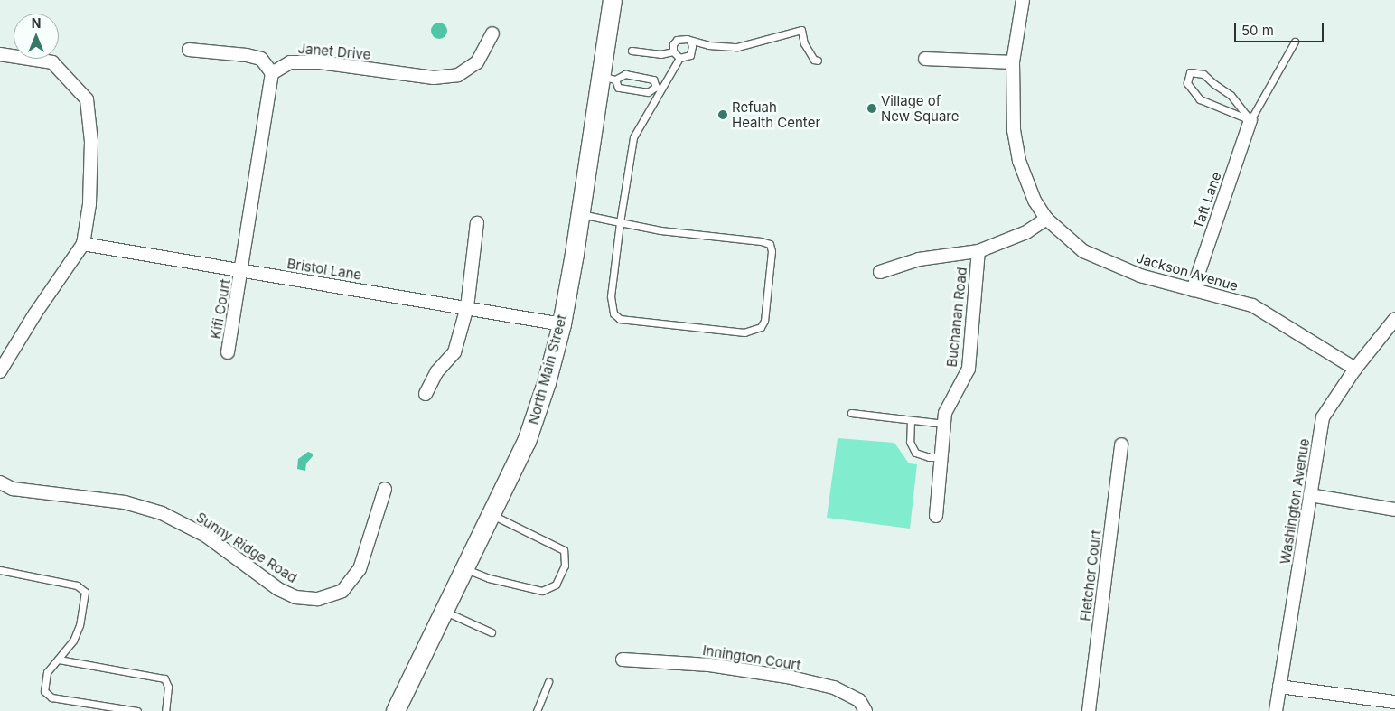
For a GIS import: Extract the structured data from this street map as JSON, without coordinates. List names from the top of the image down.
{
  "streets": {
    "main road": ["North Main Street"],
    "street": [
      "Janet Drive",
      "Taft Lane",
      "Bristol Lane",
      "Jackson Avenue",
      "Kifi Court",
      "Buchanan Road",
      "Washington Avenue",
      "Sunny Ridge Road",
      "Fletcher Court",
      "Innington Court"
    ]
  },
  "crossings": [
    ["Taft Lane", "Jackson Avenue"],
    ["Bristol Lane", "Kifi Court"],
    ["Bristol Lane", "North Main Street"],
    ["Jackson Avenue", "Washington Avenue"]
  ],
  "places": ["Village of New Square", "Refuah Health Center"],
  "scale_bar": "50 m",
  "north": "top"
}
